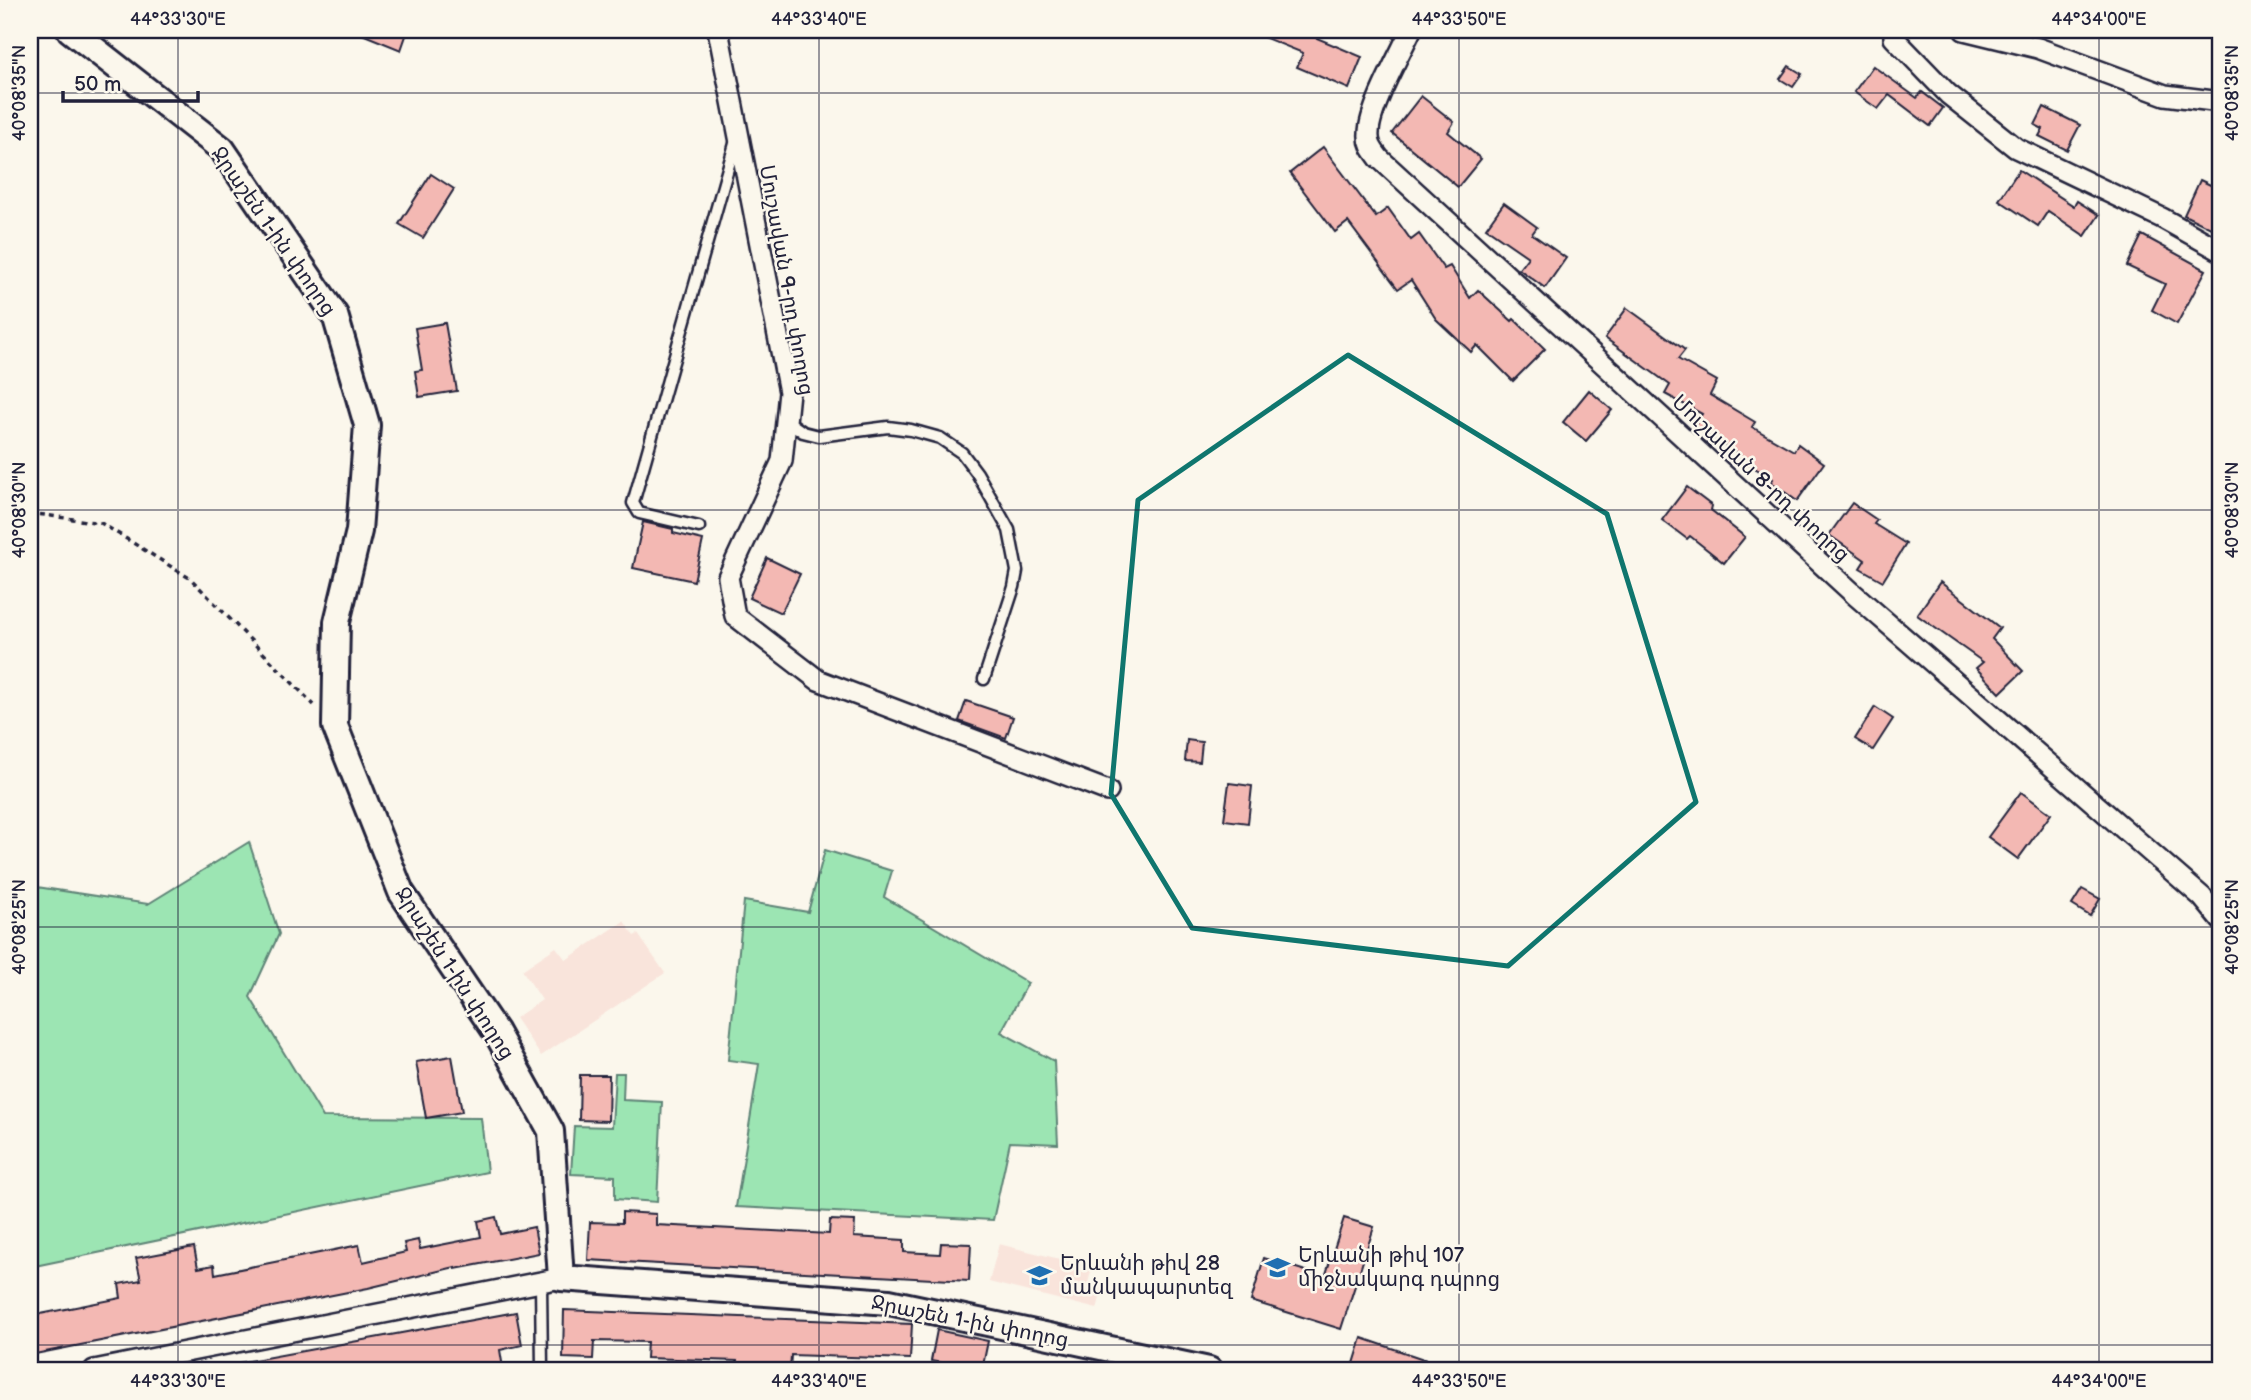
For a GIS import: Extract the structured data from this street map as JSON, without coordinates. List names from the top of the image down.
{
  "streets": {
    "street": ["Ջրաշեն 1-ին փողոց", "Մուշավան 9-րդ փողոց", "Մուշավան 8-րդ փողոց"]
  },
  "places": {
    "school or university": ["Երևանի թիվ 107 միջնակարգ դպրոց", "Երևանի թիվ 28 մանկապարտեզ"]
  },
  "scale_bar": "50 m",
  "coordinates": [
    "44°33'30\"E",
    "44°33'40\"E",
    "44°33'50\"E",
    "44°34'00\"E",
    "40°08'35\"N",
    "40°08'30\"N",
    "40°08'25\"N"
  ]
}
